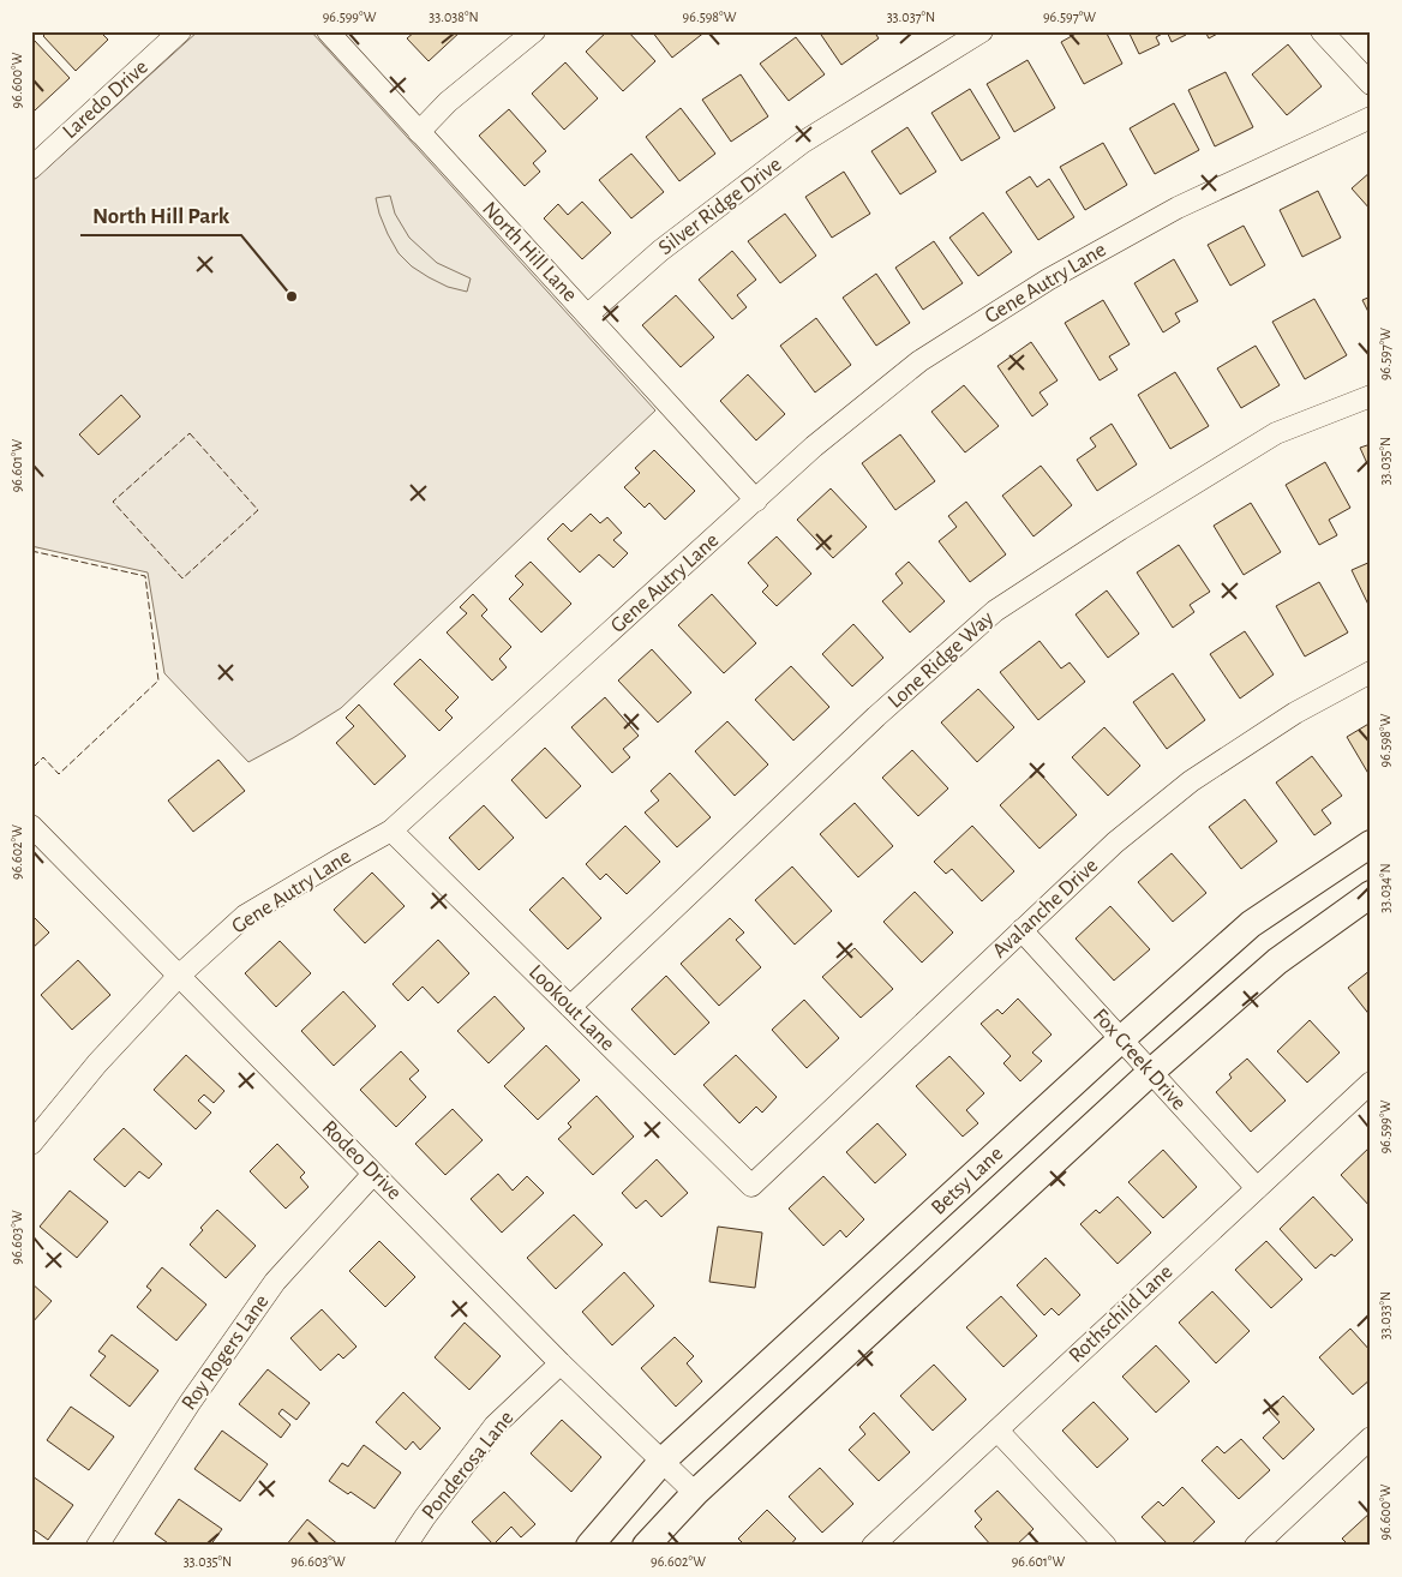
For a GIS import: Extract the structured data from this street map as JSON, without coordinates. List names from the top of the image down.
{
  "streets": {
    "main road": ["Betsy Lane"],
    "street": [
      "Laredo Drive",
      "Silver Ridge Drive",
      "North Hill Lane",
      "Gene Autry Lane",
      "Lone Ridge Way",
      "Avalanche Drive",
      "Lookout Lane",
      "Fox Creek Drive",
      "Rodeo Drive",
      "Rothschild Lane",
      "Roy Rogers Lane",
      "Ponderosa Lane"
    ]
  },
  "crossings": [
    ["Silver Ridge Drive", "North Hill Lane"],
    ["North Hill Lane", "Gene Autry Lane"],
    ["Gene Autry Lane", "Lookout Lane"],
    ["Gene Autry Lane", "Rodeo Drive"],
    ["Lone Ridge Way", "Lookout Lane"],
    ["Avalanche Drive", "Lookout Lane"],
    ["Avalanche Drive", "Fox Creek Drive"],
    ["Fox Creek Drive", "Betsy Lane"],
    ["Fox Creek Drive", "Rothschild Lane"],
    ["Rodeo Drive", "Betsy Lane"],
    ["Rodeo Drive", "Roy Rogers Lane"],
    ["Rodeo Drive", "Ponderosa Lane"]
  ],
  "places": ["North Hill Park"],
  "coordinates": [
    "96.599°W",
    "33.038°N",
    "96.598°W",
    "33.037°N",
    "96.597°W",
    "96.600°W",
    "33.035°N",
    "96.601°W",
    "96.602°W",
    "33.034°N",
    "96.603°W",
    "33.033°N"
  ]
}
